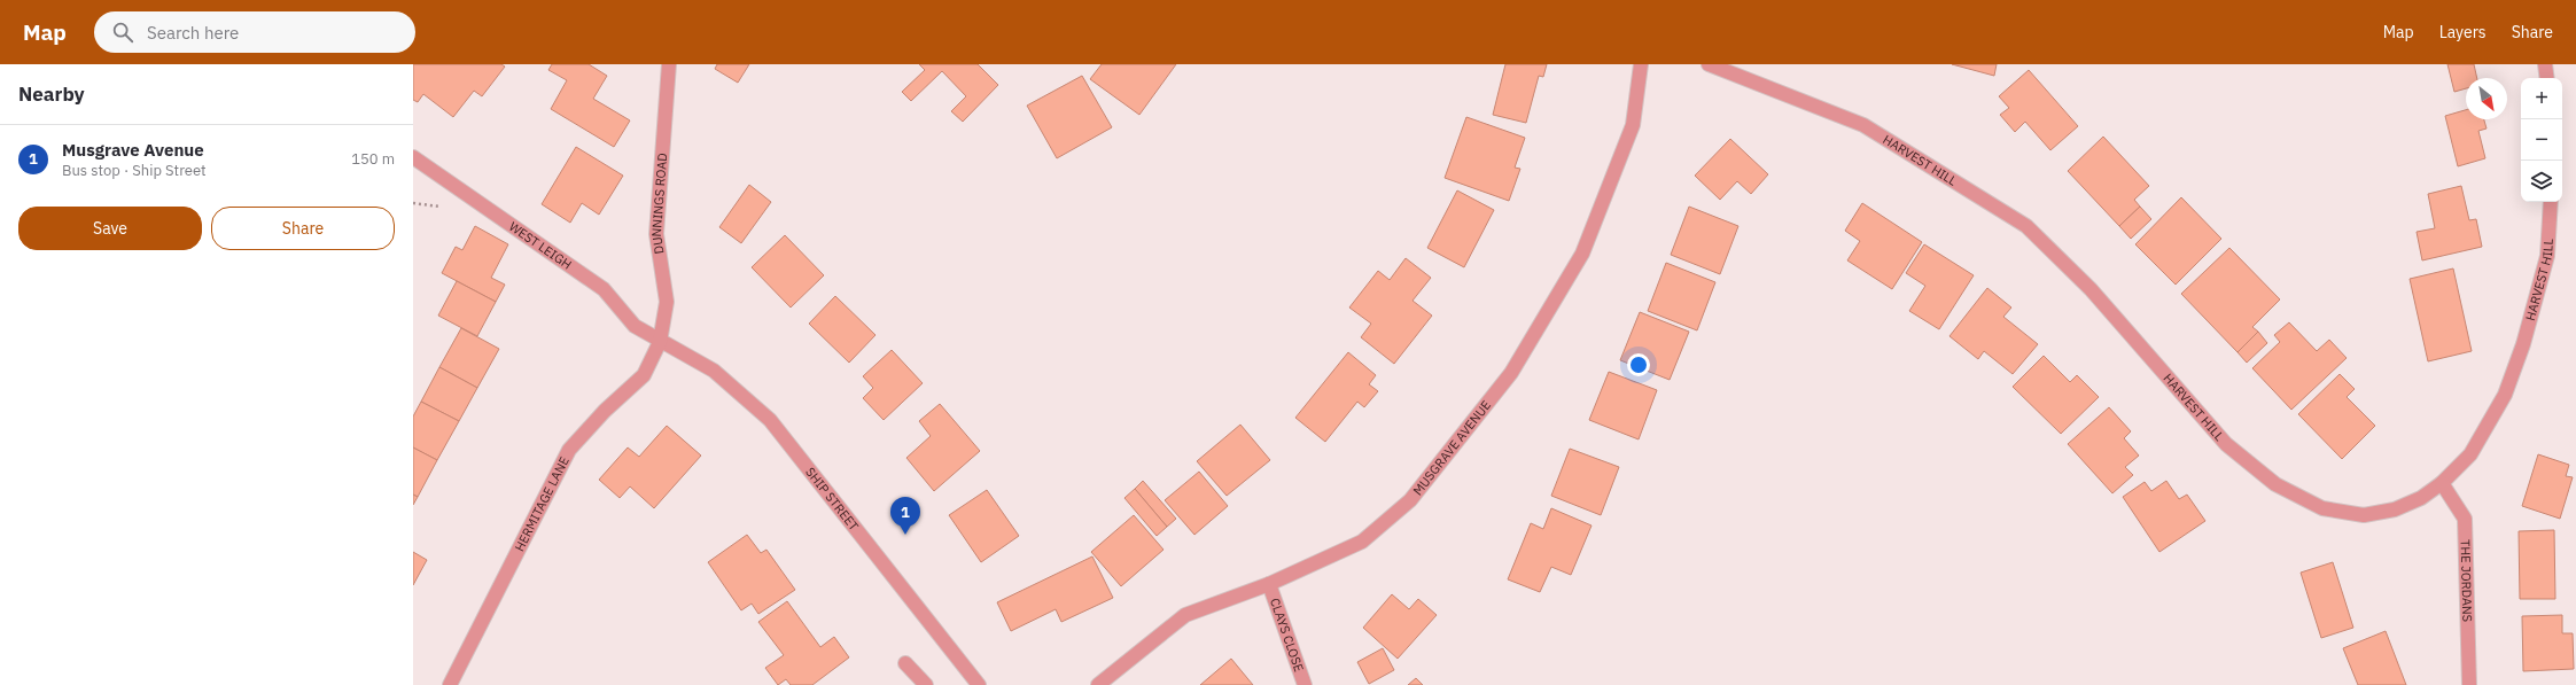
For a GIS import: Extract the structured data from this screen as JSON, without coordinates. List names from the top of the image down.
{
  "streets": {
    "street": [
      "HARVEST HILL",
      "DUNNINGS ROAD",
      "WEST LEIGH",
      "MUSGRAVE AVENUE",
      "SHIP STREET",
      "HERMITAGE LANE",
      "THE JORDANS",
      "CLAYS CLOSE"
    ]
  },
  "crossings": [
    ["HARVEST HILL", "THE JORDANS"],
    ["DUNNINGS ROAD", "WEST LEIGH"],
    ["DUNNINGS ROAD", "SHIP STREET"],
    ["DUNNINGS ROAD", "HERMITAGE LANE"],
    ["WEST LEIGH", "SHIP STREET"],
    ["WEST LEIGH", "HERMITAGE LANE"],
    ["MUSGRAVE AVENUE", "CLAYS CLOSE"],
    ["SHIP STREET", "HERMITAGE LANE"]
  ],
  "north": "bottom right",
  "page": {
    "header": "Map",
    "search": "Search here",
    "nav": ["Map", "Layers", "Share"],
    "heading": "Nearby",
    "map_buttons": ["+", "−"],
    "list": [
      {
        "mark": "1",
        "name": "Musgrave Avenue",
        "note": "Bus stop · Ship Street",
        "value": "150 m"
      }
    ],
    "buttons": ["Save", "Share"],
    "pins": "1"
  }
}
